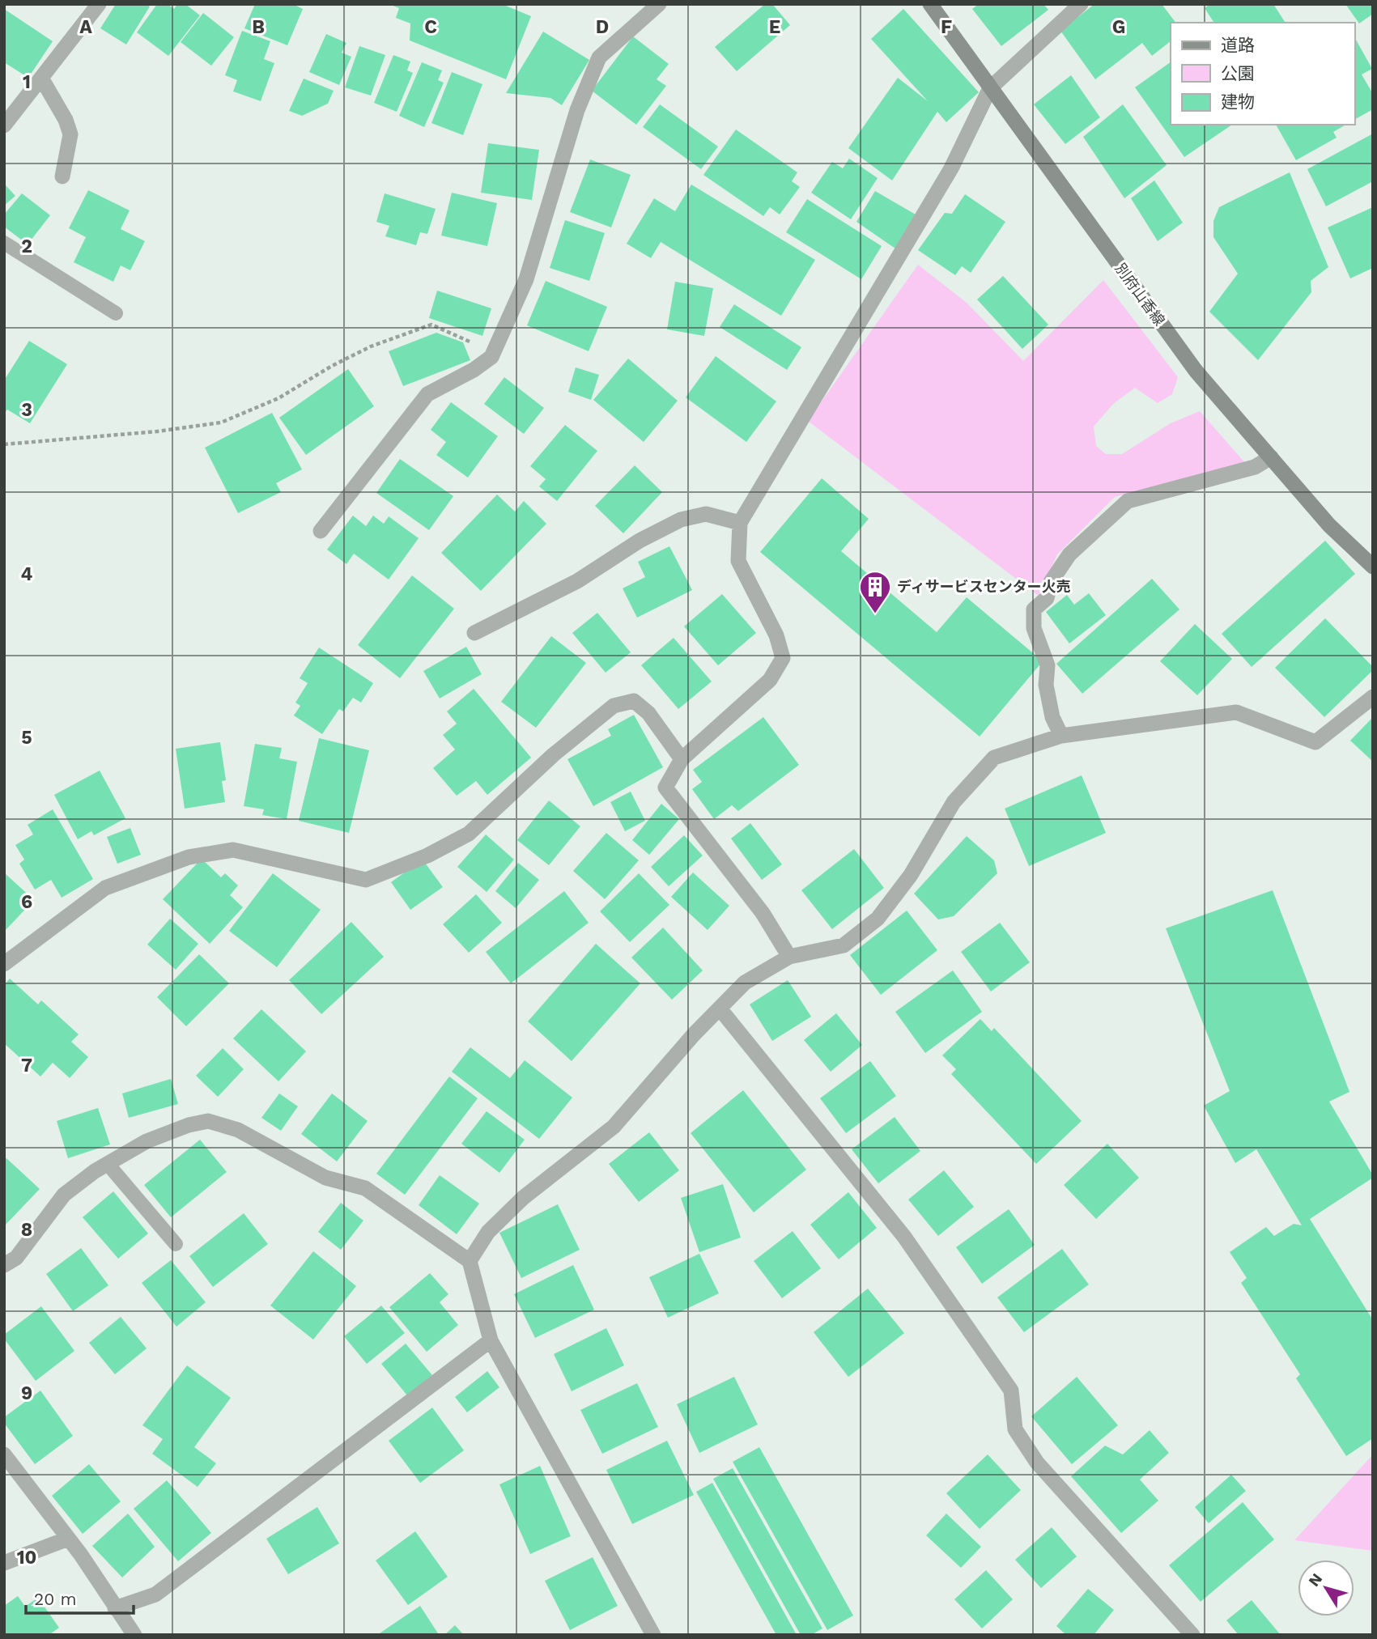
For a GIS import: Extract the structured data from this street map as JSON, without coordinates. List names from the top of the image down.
{
  "streets": {
    "main road": ["別府山香線"]
  },
  "places": {
    "building": ["ディサービスセンター火売"]
  },
  "legend": ["道路", "公園", "建物"],
  "scale_bar": "20 m",
  "north": "top left",
  "grid": {
    "columns": [
      "A",
      "B",
      "C",
      "D",
      "E",
      "F",
      "G"
    ],
    "rows": [
      "1",
      "2",
      "3",
      "4",
      "5",
      "6",
      "7",
      "8",
      "9",
      "10"
    ]
  }
}
